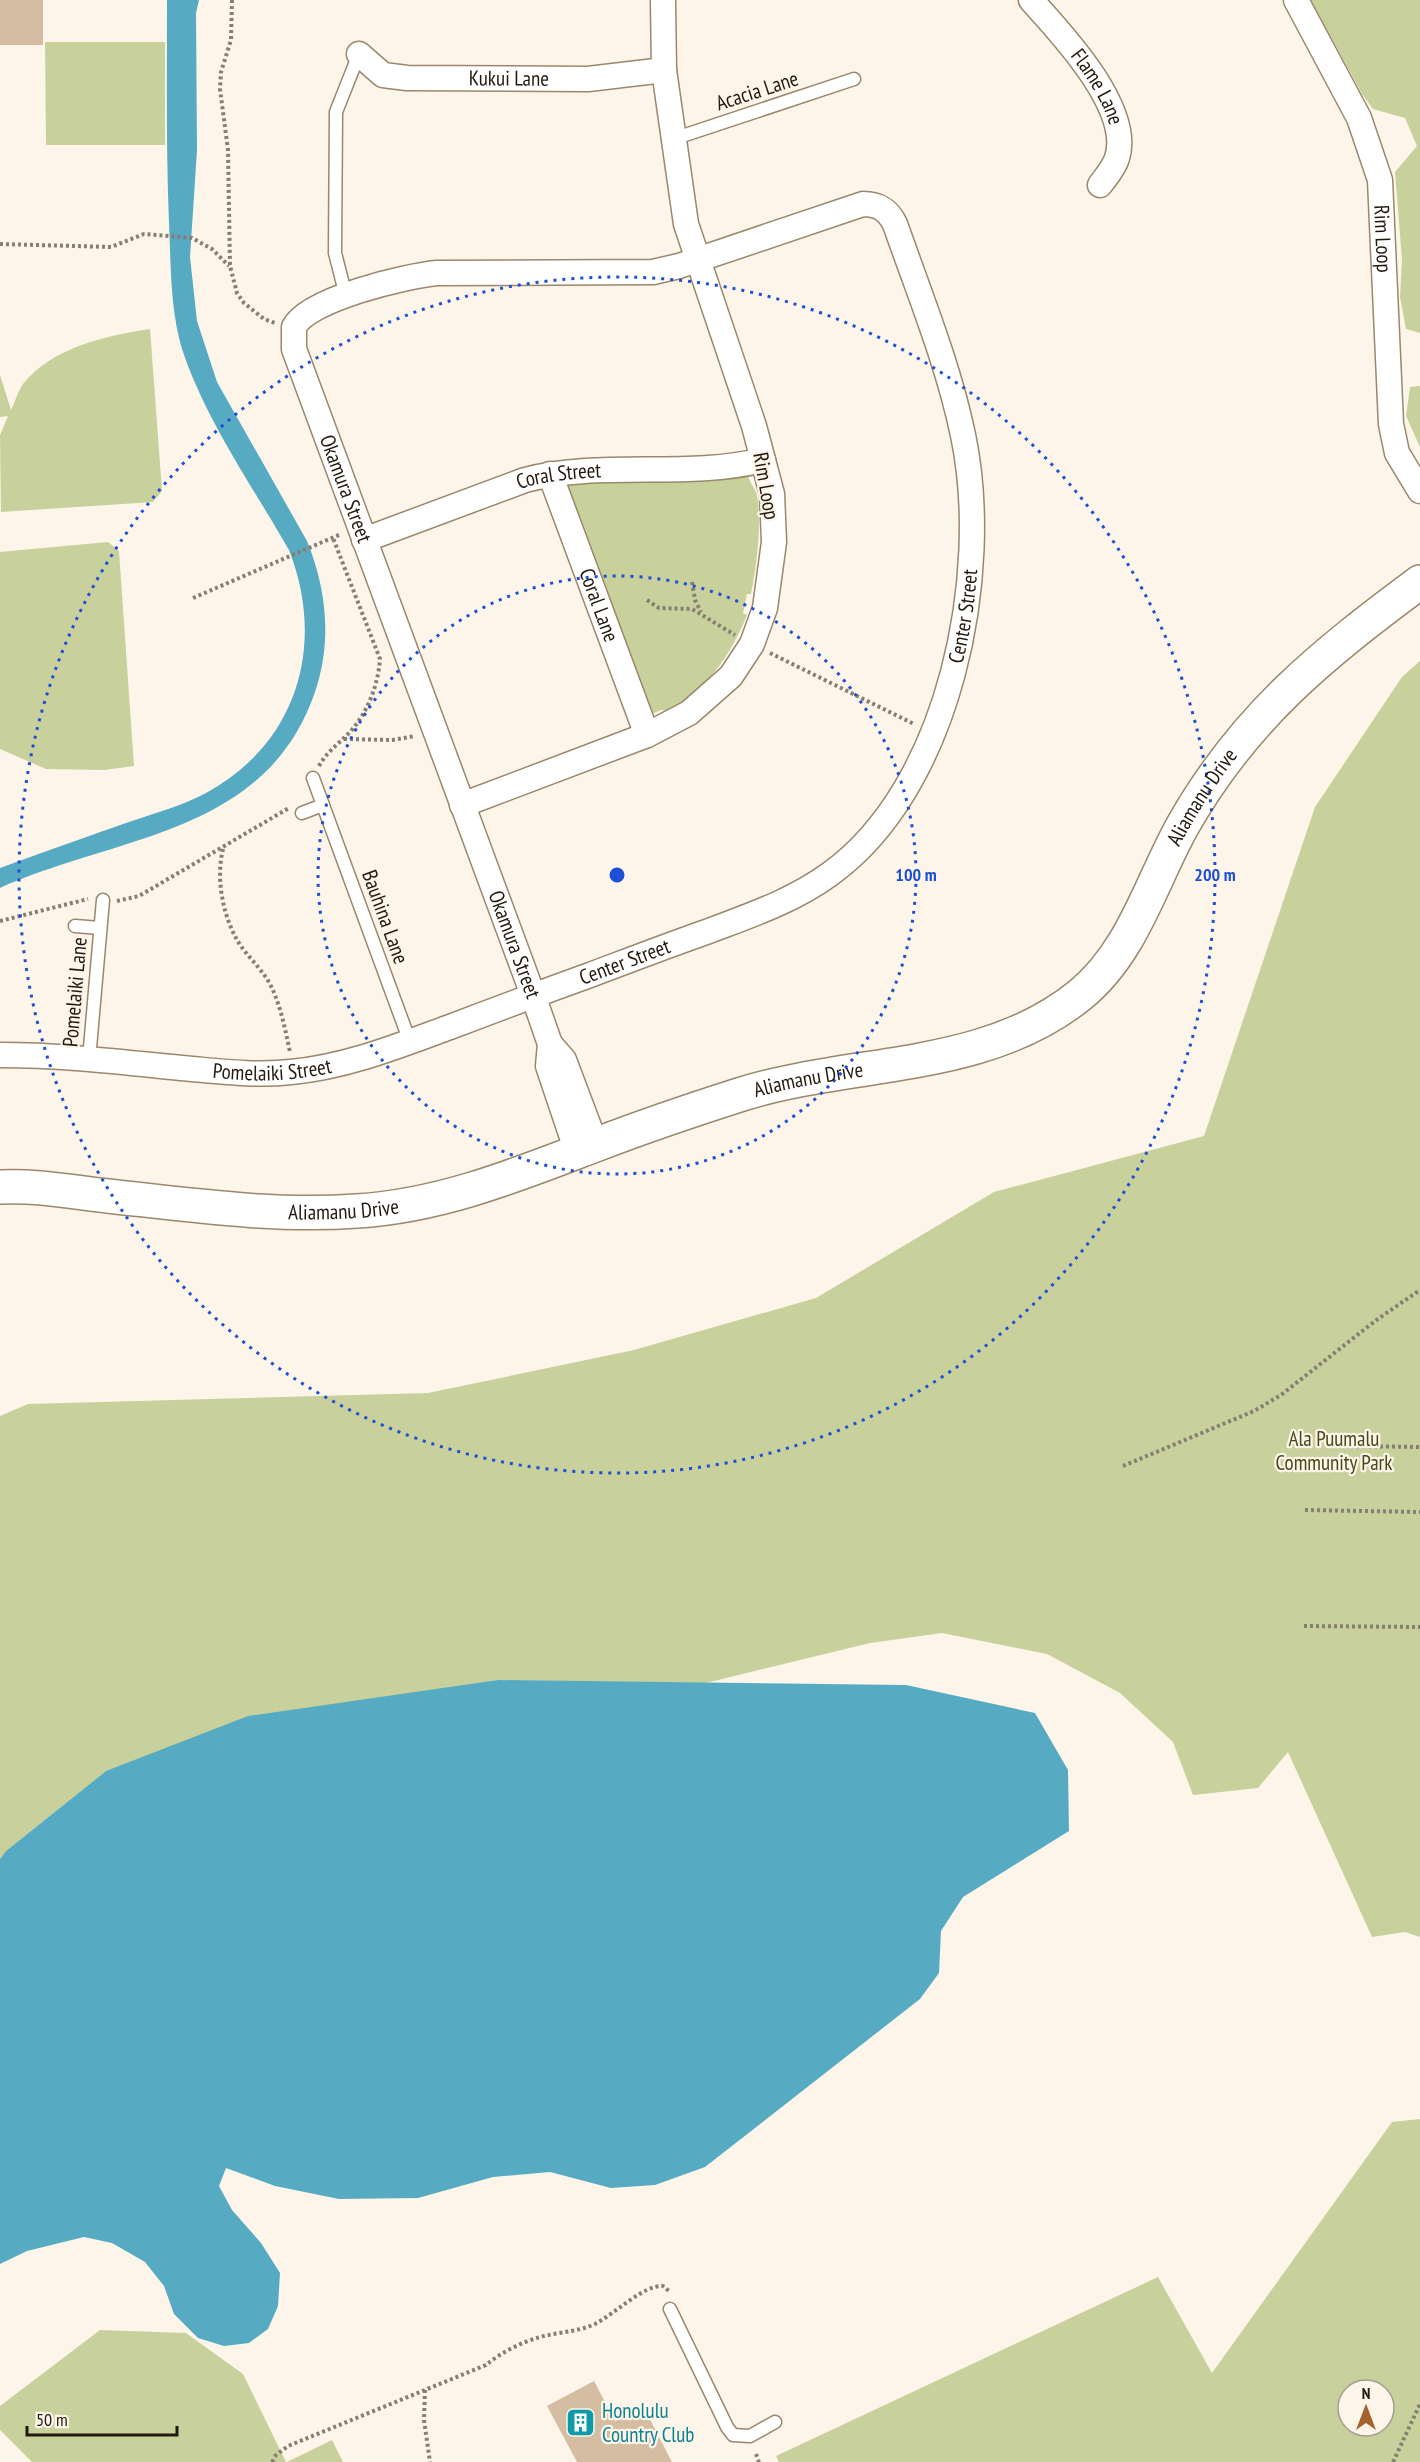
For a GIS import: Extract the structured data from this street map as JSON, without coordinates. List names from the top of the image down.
{
  "streets": {
    "street": [
      "Kukui Lane",
      "Flame Lane",
      "Rim Loop",
      "Coral Street",
      "Okamura Street",
      "Coral Lane",
      "Center Street",
      "Aliamanu Drive",
      "Pomelaiki Street"
    ],
    "lane": ["Acacia Lane", "Bauhina Lane", "Pomelaiki Lane"]
  },
  "crossings": [
    ["Kukui Lane", "Rim Loop"],
    ["Acacia Lane", "Rim Loop"],
    ["Rim Loop", "Coral Street"],
    ["Rim Loop", "Okamura Street"],
    ["Rim Loop", "Coral Lane"],
    ["Rim Loop", "Center Street"],
    ["Coral Street", "Okamura Street"],
    ["Coral Street", "Coral Lane"],
    ["Okamura Street", "Center Street"],
    ["Okamura Street", "Aliamanu Drive"],
    ["Okamura Street", "Pomelaiki Street"],
    ["Center Street", "Pomelaiki Street"],
    ["Bauhina Lane", "Pomelaiki Street"],
    ["Pomelaiki Lane", "Pomelaiki Street"]
  ],
  "parks": ["Ala Puumalu Community Park"],
  "places": {
    "building": ["Honolulu Country Club"]
  },
  "scale_bar": "50 m",
  "north": "top",
  "rings": ["100 m", "200 m"]
}
